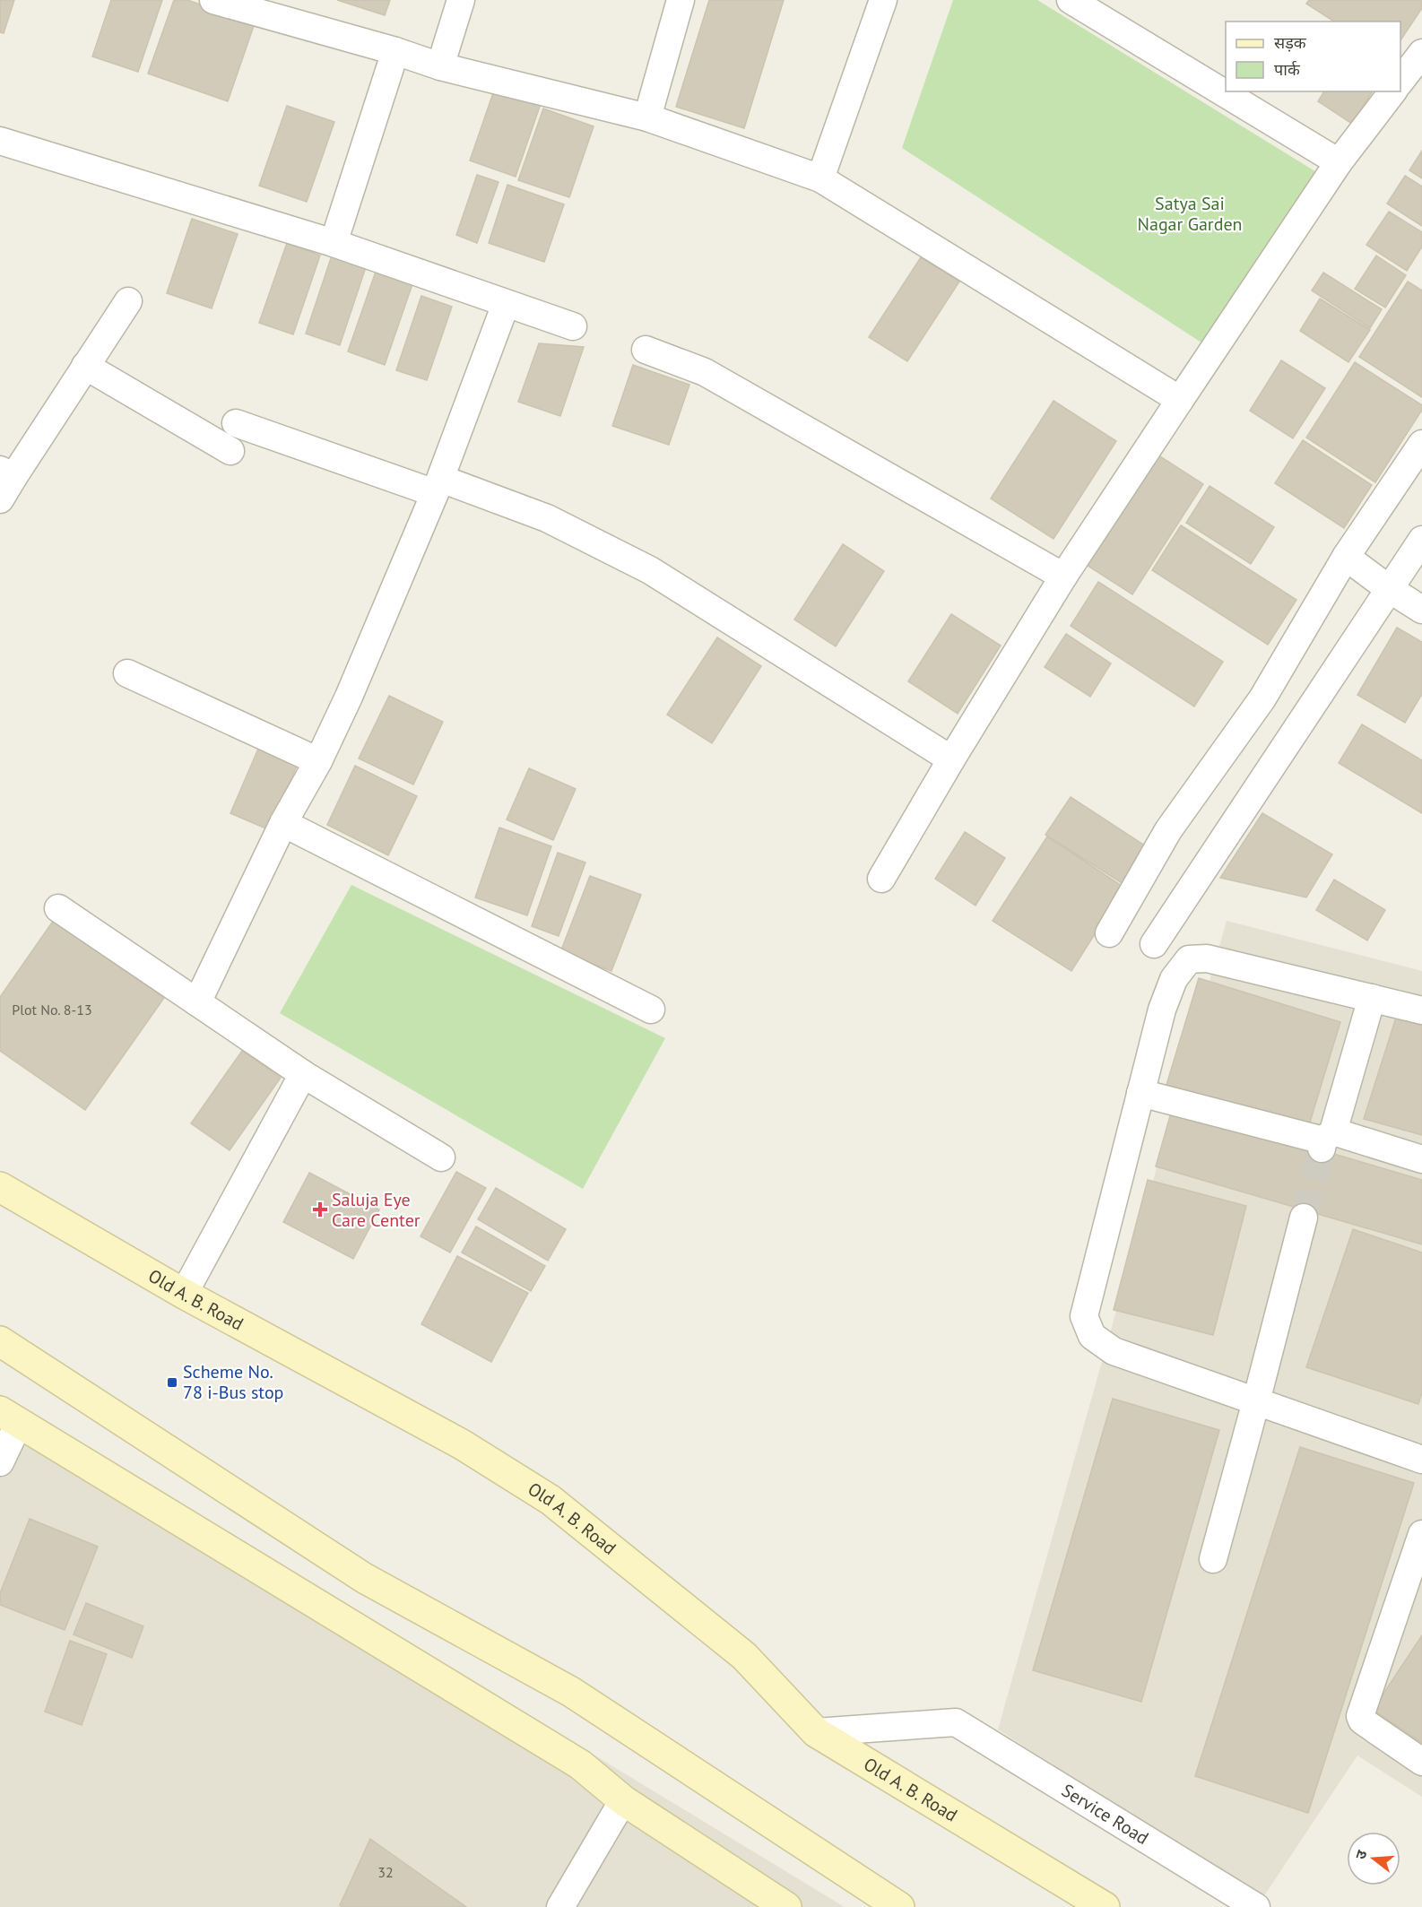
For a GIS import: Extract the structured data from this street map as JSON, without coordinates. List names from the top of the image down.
{
  "streets": {
    "main road": ["Old A. B. Road"],
    "street": ["Service Road"]
  },
  "crossings": [
    ["Old A. B. Road", "Service Road"]
  ],
  "parks": ["Satya Sai Nagar Garden"],
  "places": {
    "health": ["Saluja Eye Care Center"],
    "transit": ["Scheme No. 78 i-Bus stop"]
  },
  "house_numbers": ["Plot No. 8-13", "32"],
  "legend": ["सड़क", "पार्क"],
  "north": "left"
}
